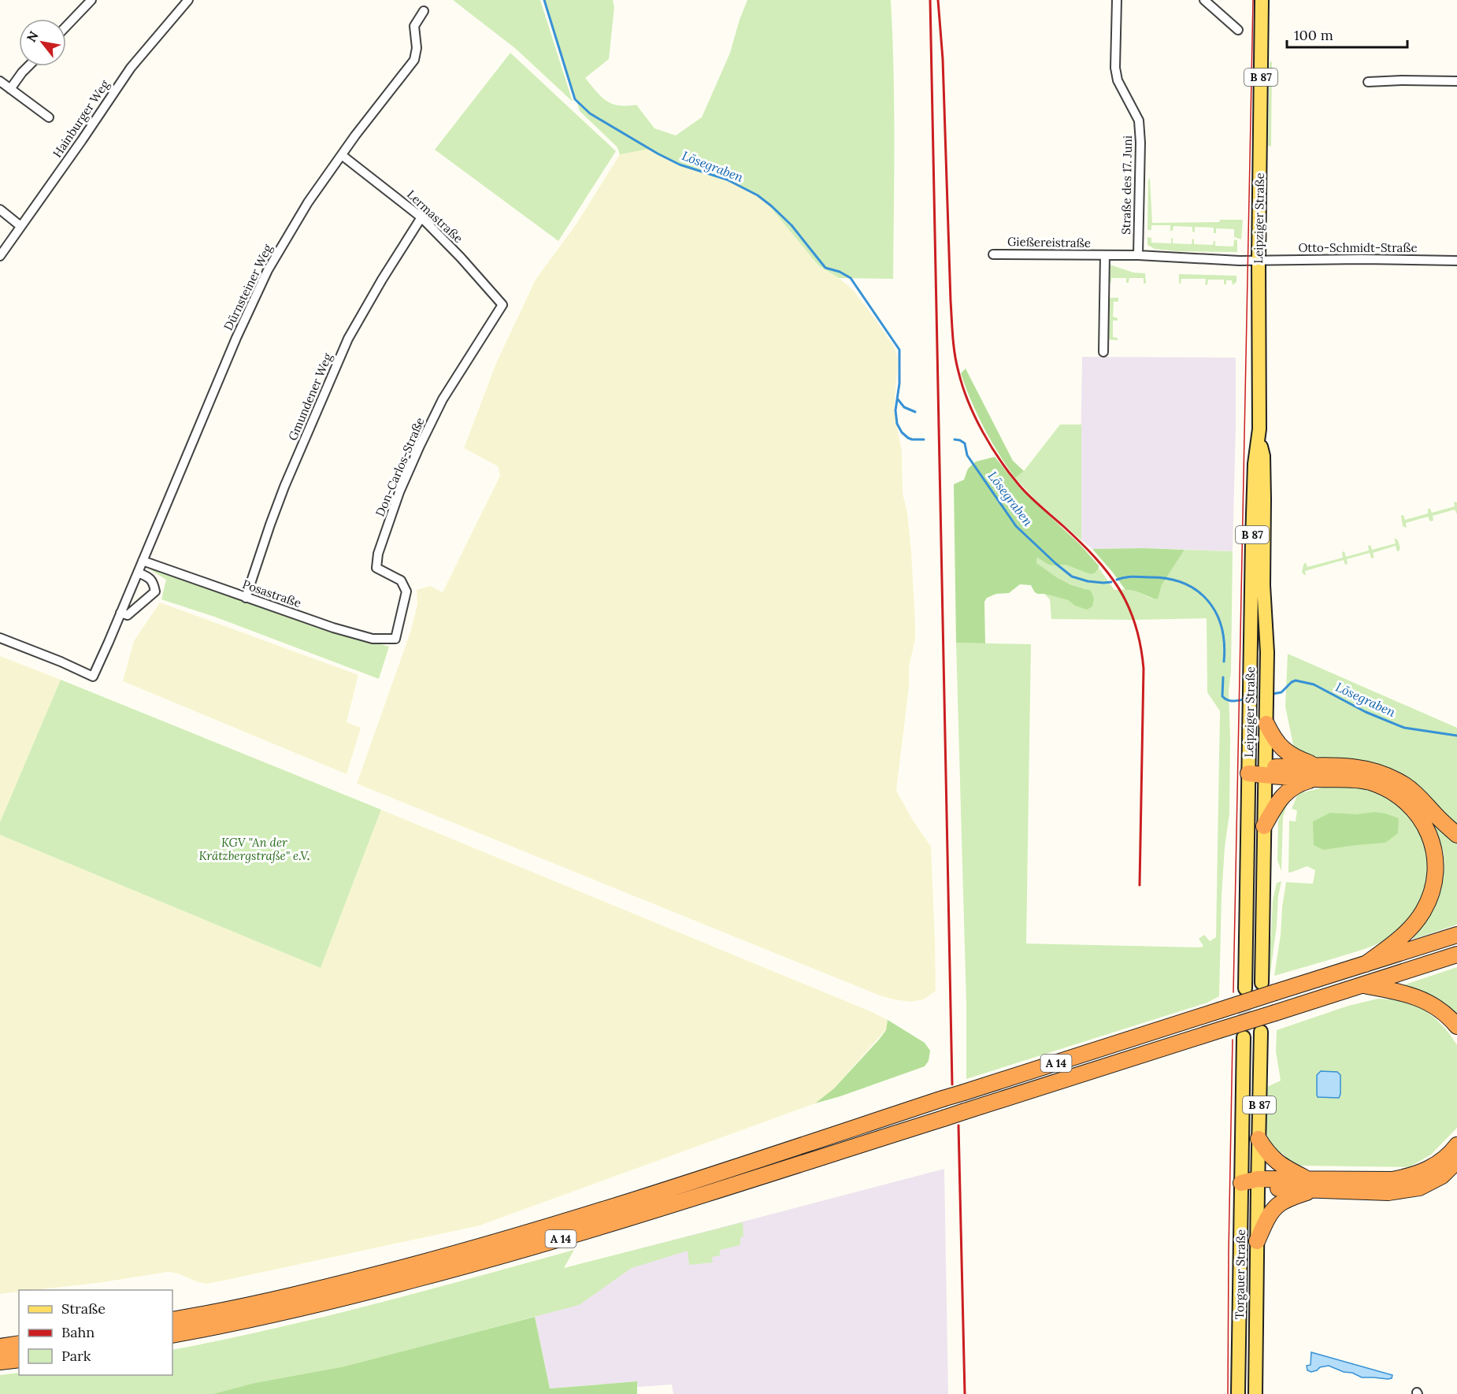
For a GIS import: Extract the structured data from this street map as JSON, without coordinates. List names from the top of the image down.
{
  "streets": {
    "highway": ["A 14"],
    "main road": ["B 87", "Leipziger Straße", "Torgauer Straße"],
    "street": [
      "Hainburger Weg",
      "Straße des 17. Juni",
      "Lermastraße",
      "Gießereistraße",
      "Otto-Schmidt-Straße",
      "Dürnsteiner Weg",
      "Gmundener Weg",
      "Don-Carlos-Straße",
      "Posastraße"
    ]
  },
  "crossings": [
    ["B 87", "Leipziger Straße"],
    ["B 87", "Torgauer Straße"],
    ["Straße des 17. Juni", "Gießereistraße"],
    ["Lermastraße", "Dürnsteiner Weg"],
    ["Lermastraße", "Gmundener Weg"],
    ["Lermastraße", "Don-Carlos-Straße"],
    ["Leipziger Straße", "Otto-Schmidt-Straße"],
    ["Dürnsteiner Weg", "Posastraße"],
    ["Gmundener Weg", "Posastraße"],
    ["Don-Carlos-Straße", "Posastraße"]
  ],
  "water": ["Lösegraben"],
  "parks": ["KGV \"An der Krätzbergstraße\" e.V."],
  "legend": ["Straße", "Bahn", "Park"],
  "scale_bar": "100 m",
  "north": "top left"
}
